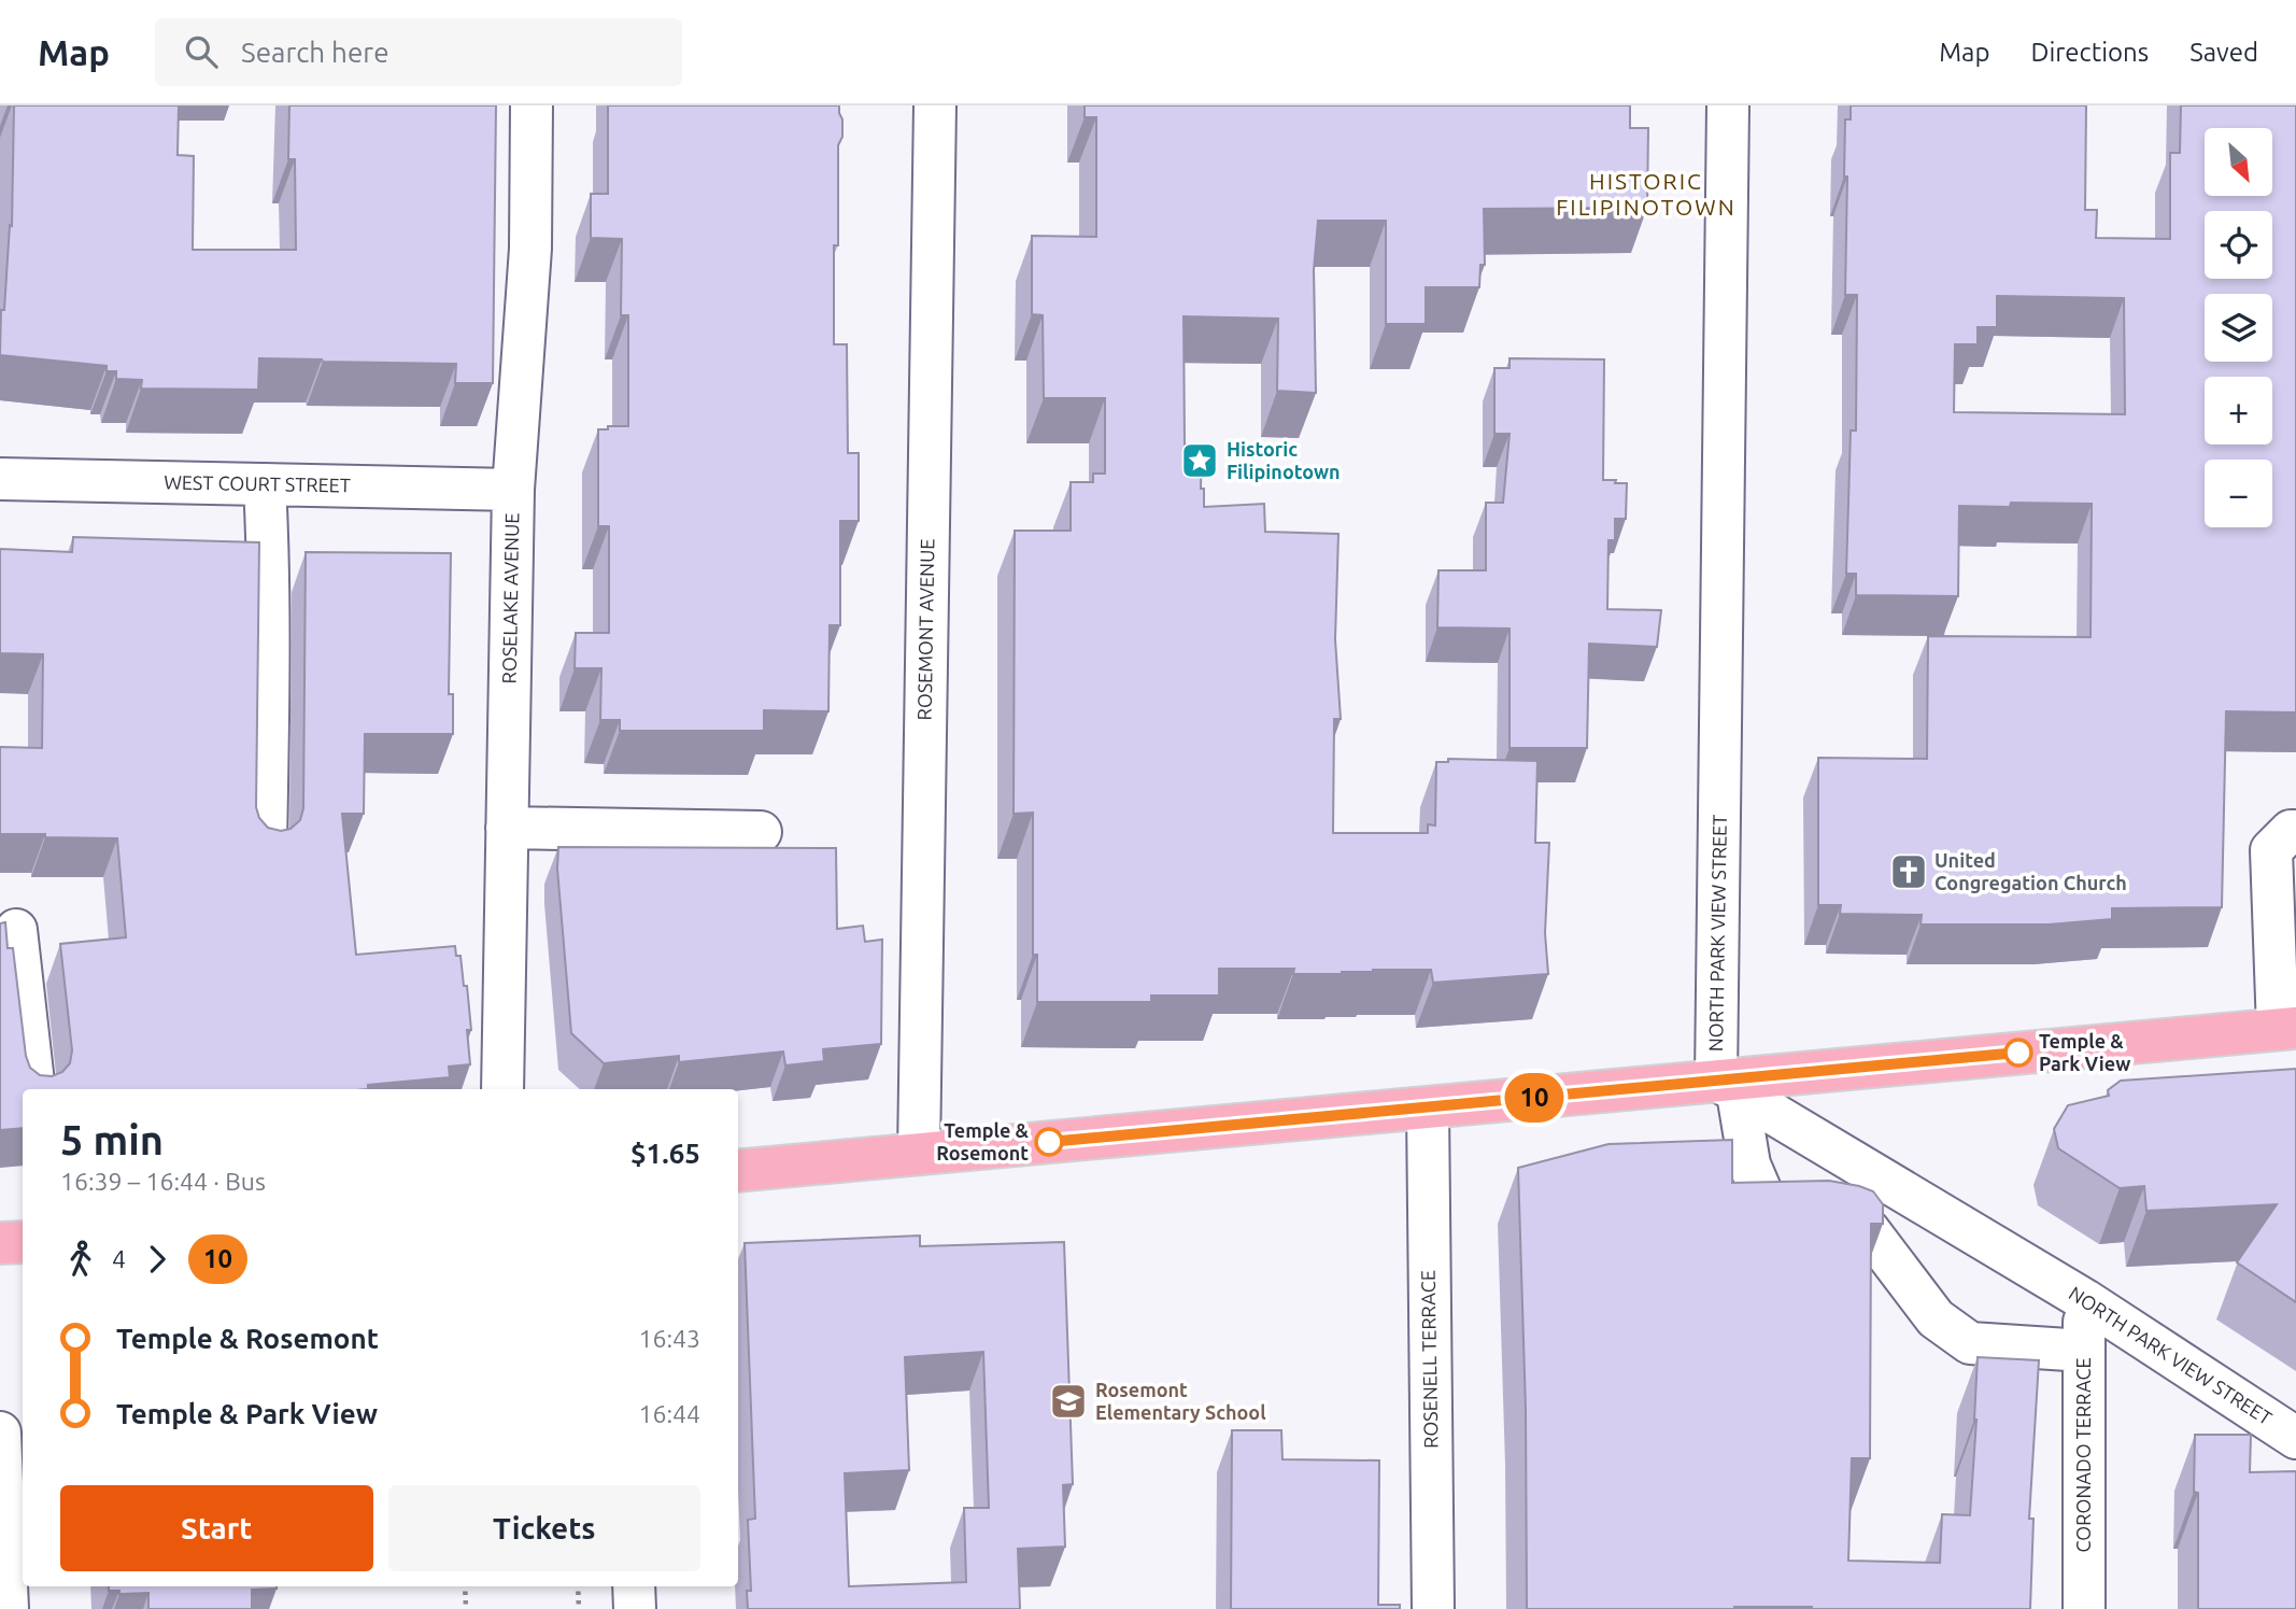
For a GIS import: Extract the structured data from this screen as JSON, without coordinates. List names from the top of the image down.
{
  "streets": {
    "street": [
      "WEST COURT STREET",
      "ROSELAKE AVENUE",
      "ROSEMONT AVENUE",
      "NORTH PARK VIEW STREET",
      "ROSENELL TERRACE",
      "CORONADO TERRACE"
    ]
  },
  "crossings": [
    ["WEST COURT STREET", "ROSELAKE AVENUE"],
    ["NORTH PARK VIEW STREET", "CORONADO TERRACE"]
  ],
  "districts": ["HISTORIC FILIPINOTOWN"],
  "places": {
    "place": ["Historic Filipinotown"],
    "church": ["United Congregation Church"],
    "other": ["Temple & Park View", "Temple & Rosemont"],
    "school or university": ["Rosemont Elementary School"]
  },
  "lines": ["bus line 10"],
  "north": "bottom right",
  "page": {
    "header": "Map",
    "search": "Search here",
    "nav": ["Map", "Directions", "Saved"],
    "on_map": "10",
    "map_buttons": ["+", "−"],
    "heading": ["5 min", "16:39 – 16:44 · Bus", "$1.65"],
    "legs": ["4", "10"],
    "list": [
      {
        "name": "Temple & Rosemont",
        "value": "16:43"
      },
      {
        "name": "Temple & Park View",
        "value": "16:44"
      }
    ],
    "buttons": ["Start", "Tickets"]
  }
}
